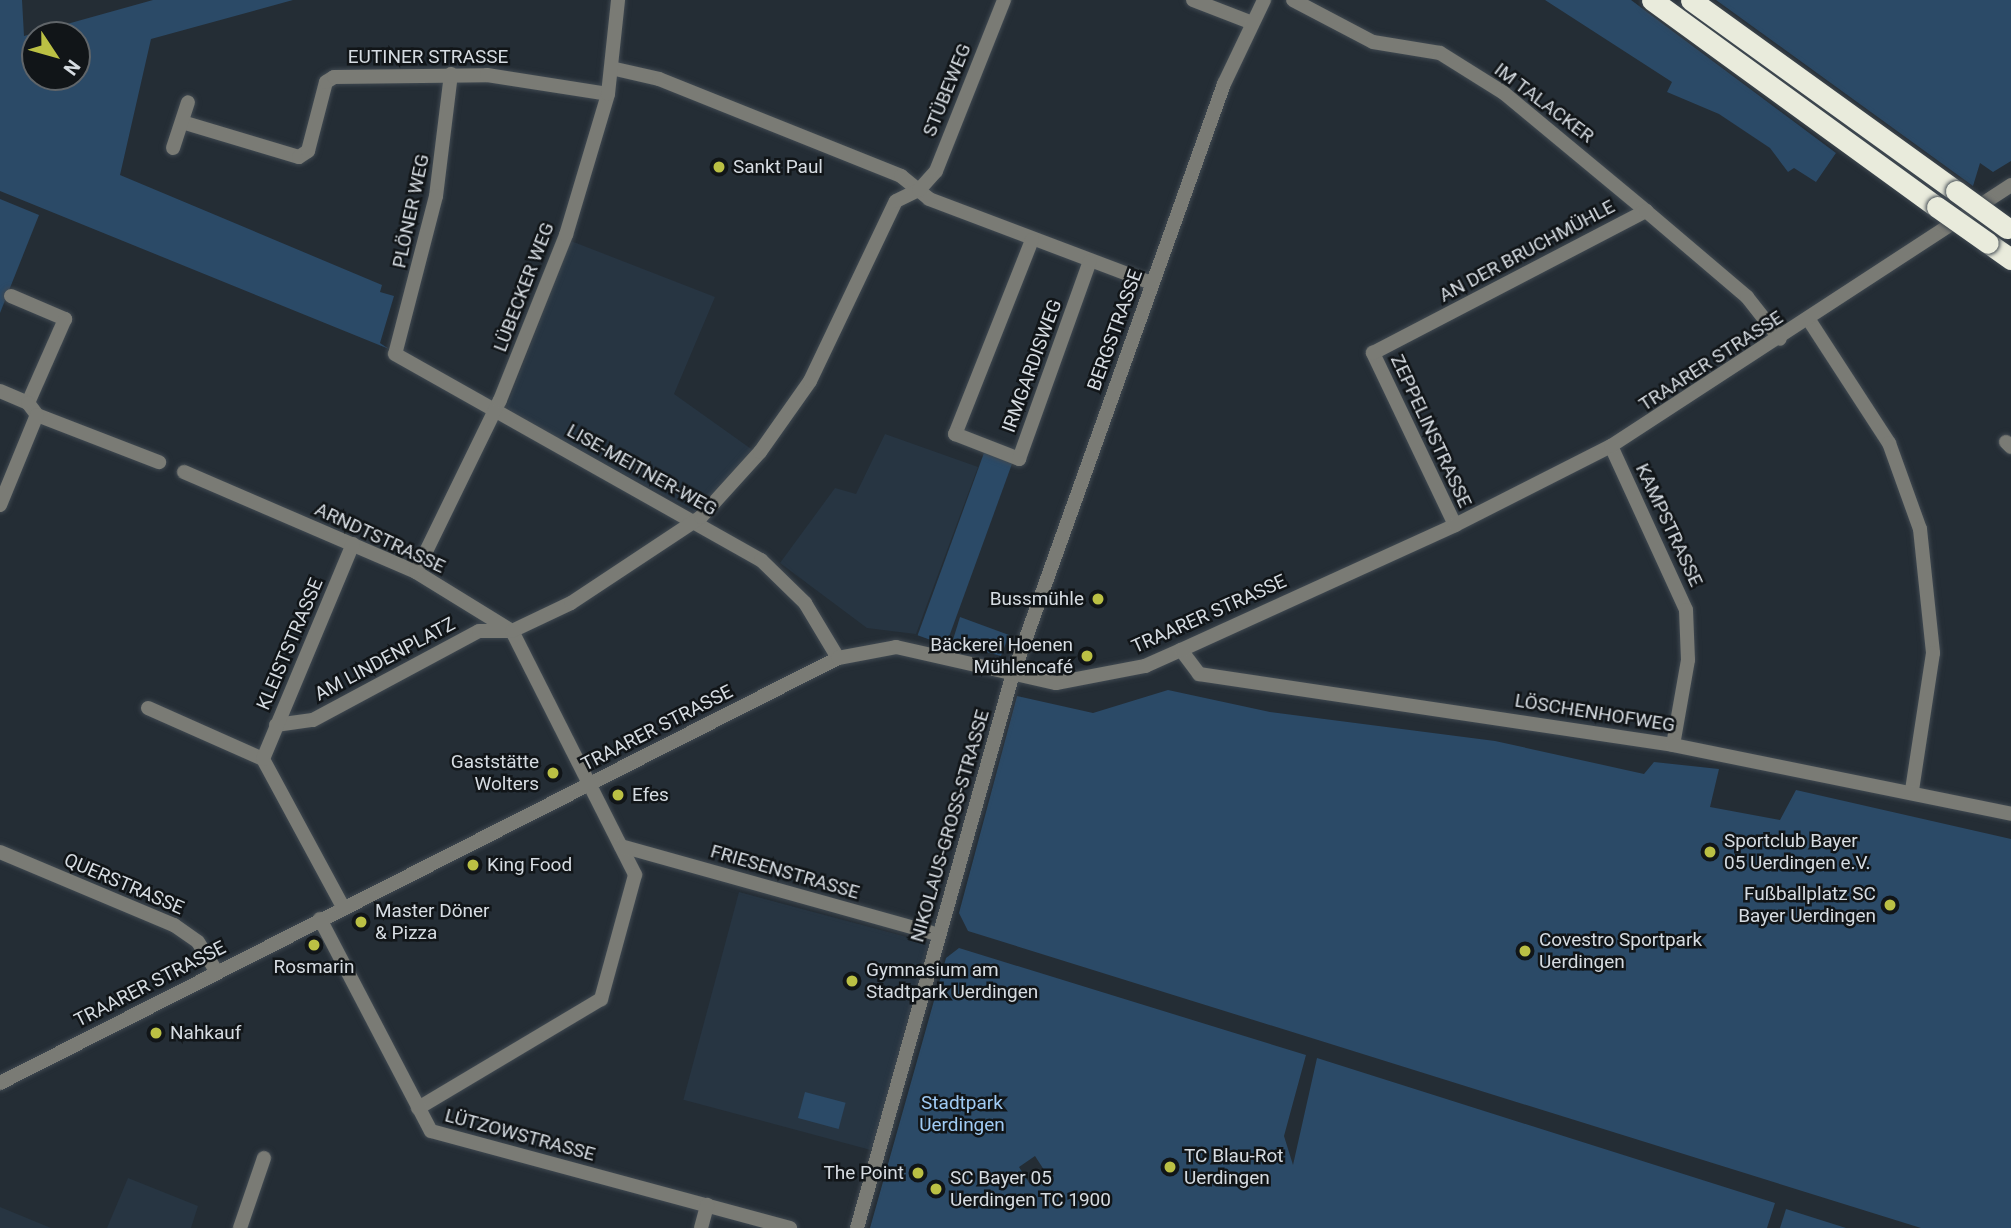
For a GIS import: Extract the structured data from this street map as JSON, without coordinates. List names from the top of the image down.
{
  "streets": {
    "street": [
      "EUTINER STRASSE",
      "STÜBEWEG",
      "IM TALACKER",
      "PLÖNER WEG",
      "AN DER BRUCHMÜHLE",
      "LÜBECKER WEG",
      "BERGSTRASSE",
      "TRAARER STRASSE",
      "IRMGARDISWEG",
      "ZEPPELINSTRASSE",
      "LISE-MEITNER-WEG",
      "KAMPSTRASSE",
      "ARNDTSTRASSE",
      "KLEISTSTRASSE",
      "AM LINDENPLATZ",
      "LÖSCHENHOFWEG",
      "NIKOLAUS-GROSS-STRASSE",
      "FRIESENSTRASSE",
      "QUERSTRASSE",
      "LÜTZOWSTRASSE"
    ]
  },
  "crossings": [
    ["EUTINER STRASSE", "PLÖNER WEG"],
    ["EUTINER STRASSE", "LÜBECKER WEG"],
    ["STÜBEWEG", "LISE-MEITNER-WEG"],
    ["STÜBEWEG", "ARNDTSTRASSE"],
    ["STÜBEWEG", "AM LINDENPLATZ"],
    ["IM TALACKER", "AN DER BRUCHMÜHLE"],
    ["PLÖNER WEG", "LISE-MEITNER-WEG"],
    ["AN DER BRUCHMÜHLE", "TRAARER STRASSE"],
    ["AN DER BRUCHMÜHLE", "ZEPPELINSTRASSE"],
    ["LÜBECKER WEG", "LISE-MEITNER-WEG"],
    ["LÜBECKER WEG", "ARNDTSTRASSE"],
    ["BERGSTRASSE", "TRAARER STRASSE"],
    ["BERGSTRASSE", "NIKOLAUS-GROSS-STRASSE"],
    ["TRAARER STRASSE", "ZEPPELINSTRASSE"],
    ["TRAARER STRASSE", "LISE-MEITNER-WEG"],
    ["TRAARER STRASSE", "KAMPSTRASSE"],
    ["TRAARER STRASSE", "LÖSCHENHOFWEG"],
    ["TRAARER STRASSE", "NIKOLAUS-GROSS-STRASSE"],
    ["TRAARER STRASSE", "QUERSTRASSE"],
    ["TRAARER STRASSE", "LÜTZOWSTRASSE"],
    ["KAMPSTRASSE", "LÖSCHENHOFWEG"],
    ["ARNDTSTRASSE", "KLEISTSTRASSE"],
    ["ARNDTSTRASSE", "AM LINDENPLATZ"],
    ["KLEISTSTRASSE", "AM LINDENPLATZ"],
    ["NIKOLAUS-GROSS-STRASSE", "FRIESENSTRASSE"]
  ],
  "parks": ["Stadtpark Uerdingen"],
  "places": [
    "Sankt Paul",
    "Bussmühle",
    "Bäckerei Hoenen Mühlencafé",
    "Gaststätte Wolters",
    "Efes",
    "Sportclub Bayer 05 Uerdingen e.V.",
    "King Food",
    "Fußballplatz SC Bayer Uerdingen",
    "Master Döner & Pizza",
    "Rosmarin",
    "Covestro Sportpark Uerdingen",
    "Gymnasium am Stadtpark Uerdingen",
    "Nahkauf",
    "TC Blau-Rot Uerdingen",
    "The Point",
    "SC Bayer 05 Uerdingen TC 1900"
  ],
  "north": "bottom right"
}
